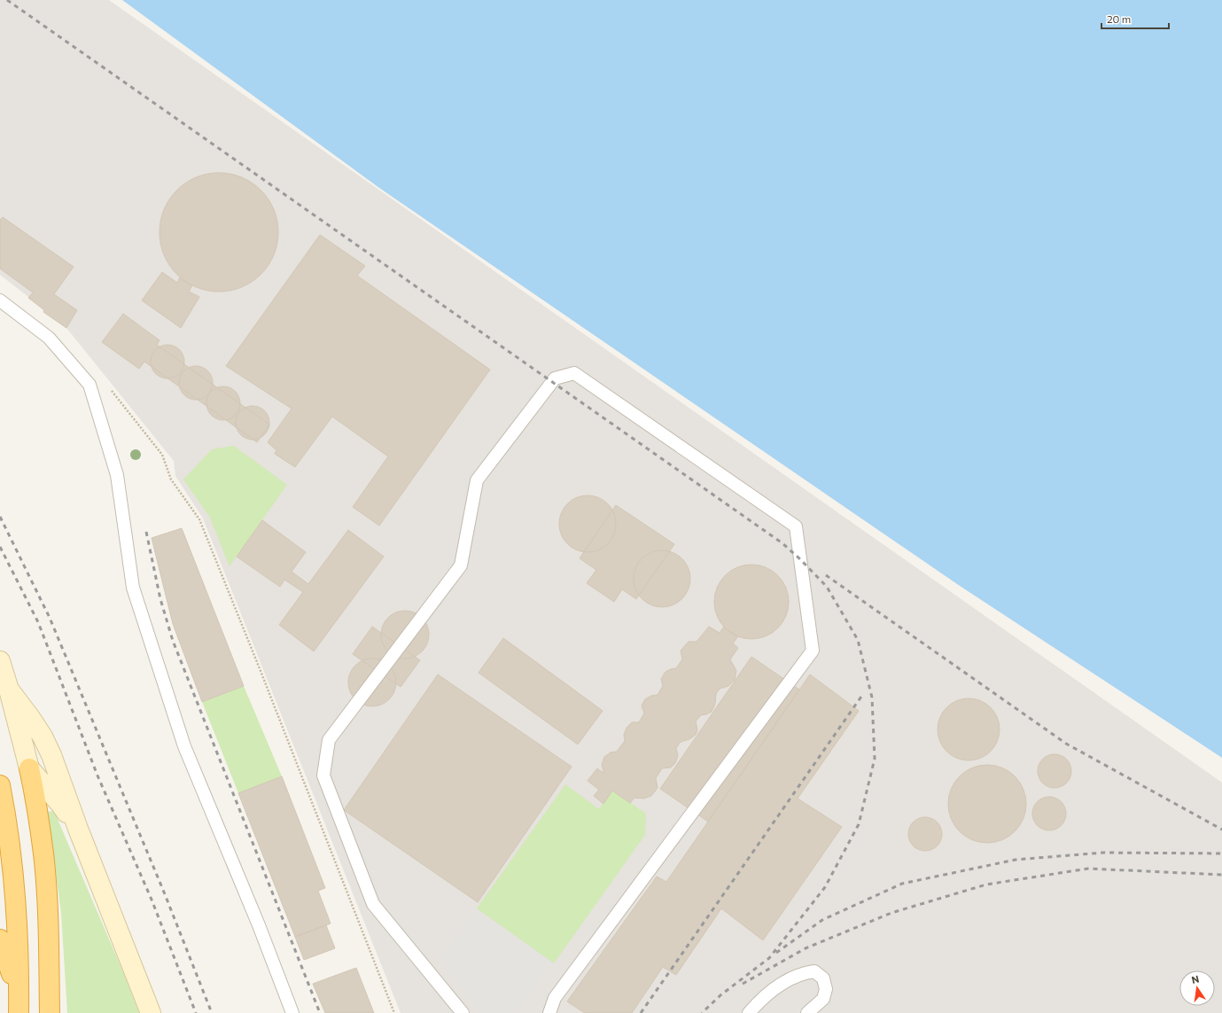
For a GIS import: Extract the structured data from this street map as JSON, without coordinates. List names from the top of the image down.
{
  "scale_bar": "20 m",
  "north": "top"
}
